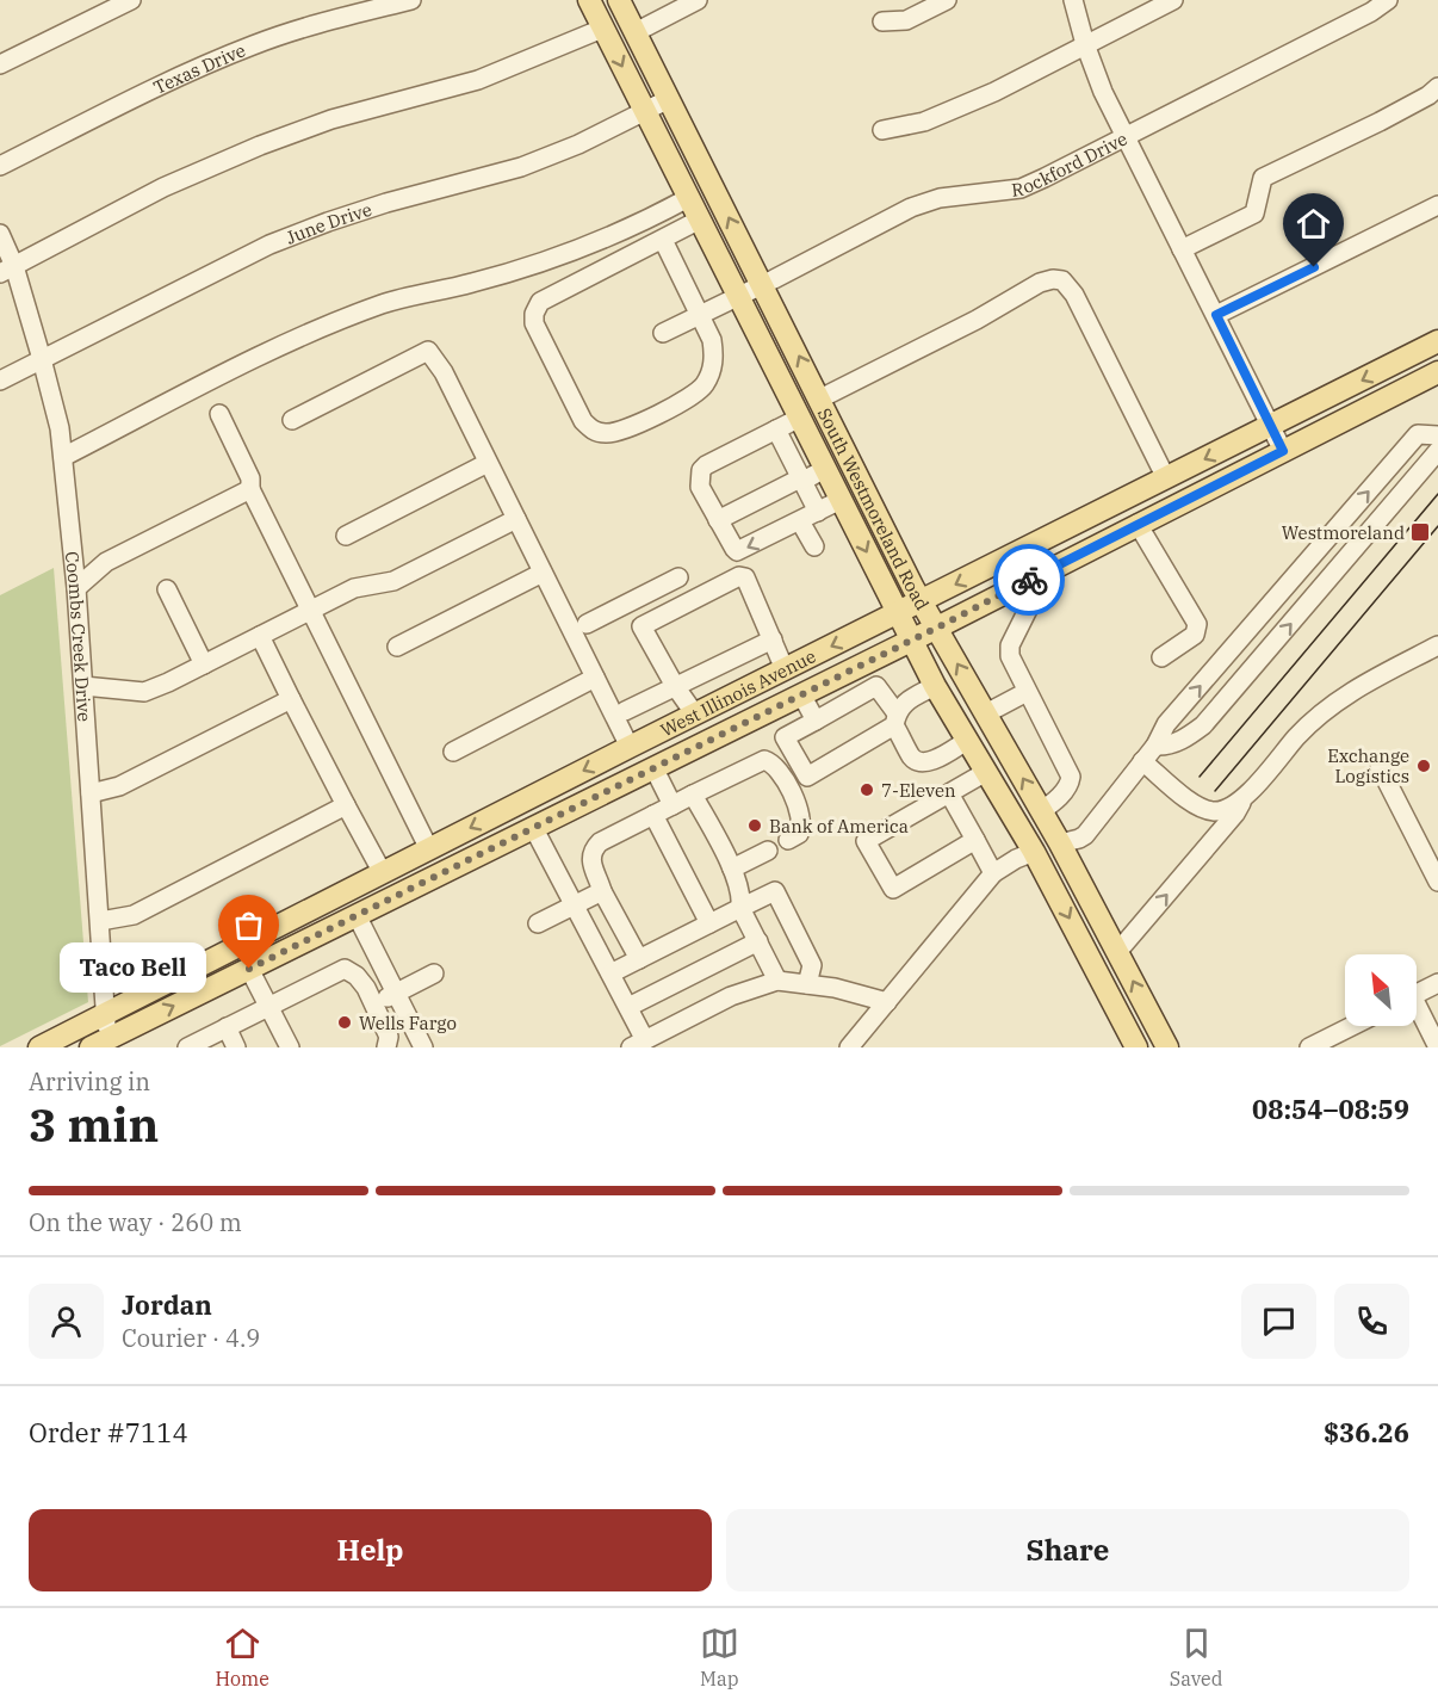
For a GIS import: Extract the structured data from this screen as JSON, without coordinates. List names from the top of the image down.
{
  "streets": {
    "main road": ["South Westmoreland Road", "West Illinois Avenue"],
    "street": [
      "Texas Drive",
      "Rockford Drive",
      "June Drive",
      "Coombs Creek Drive"
    ]
  },
  "crossings": [
    ["Rockford Drive", "South Westmoreland Road"],
    ["June Drive", "South Westmoreland Road"],
    ["June Drive", "Coombs Creek Drive"],
    ["South Westmoreland Road", "West Illinois Avenue"],
    ["Coombs Creek Drive", "West Illinois Avenue"]
  ],
  "places": {
    "transit": ["Westmoreland"],
    "other": [
      "Exchange Logistics",
      "7-Eleven",
      "Bank of America",
      "Taco Bell",
      "Wells Fargo"
    ]
  },
  "north": "top left",
  "page": {
    "bubble": "Taco Bell",
    "heading": ["3 min", "Arriving in", "08:54–08:59"],
    "panel": [
      "Jordan",
      "Courier · 4.9",
      "Order #7114",
      "$36.26"
    ],
    "bar": "On the way · 260 m",
    "buttons": ["Help", "Share"],
    "tabs": ["Home", "Map", "Saved"]
  }
}
